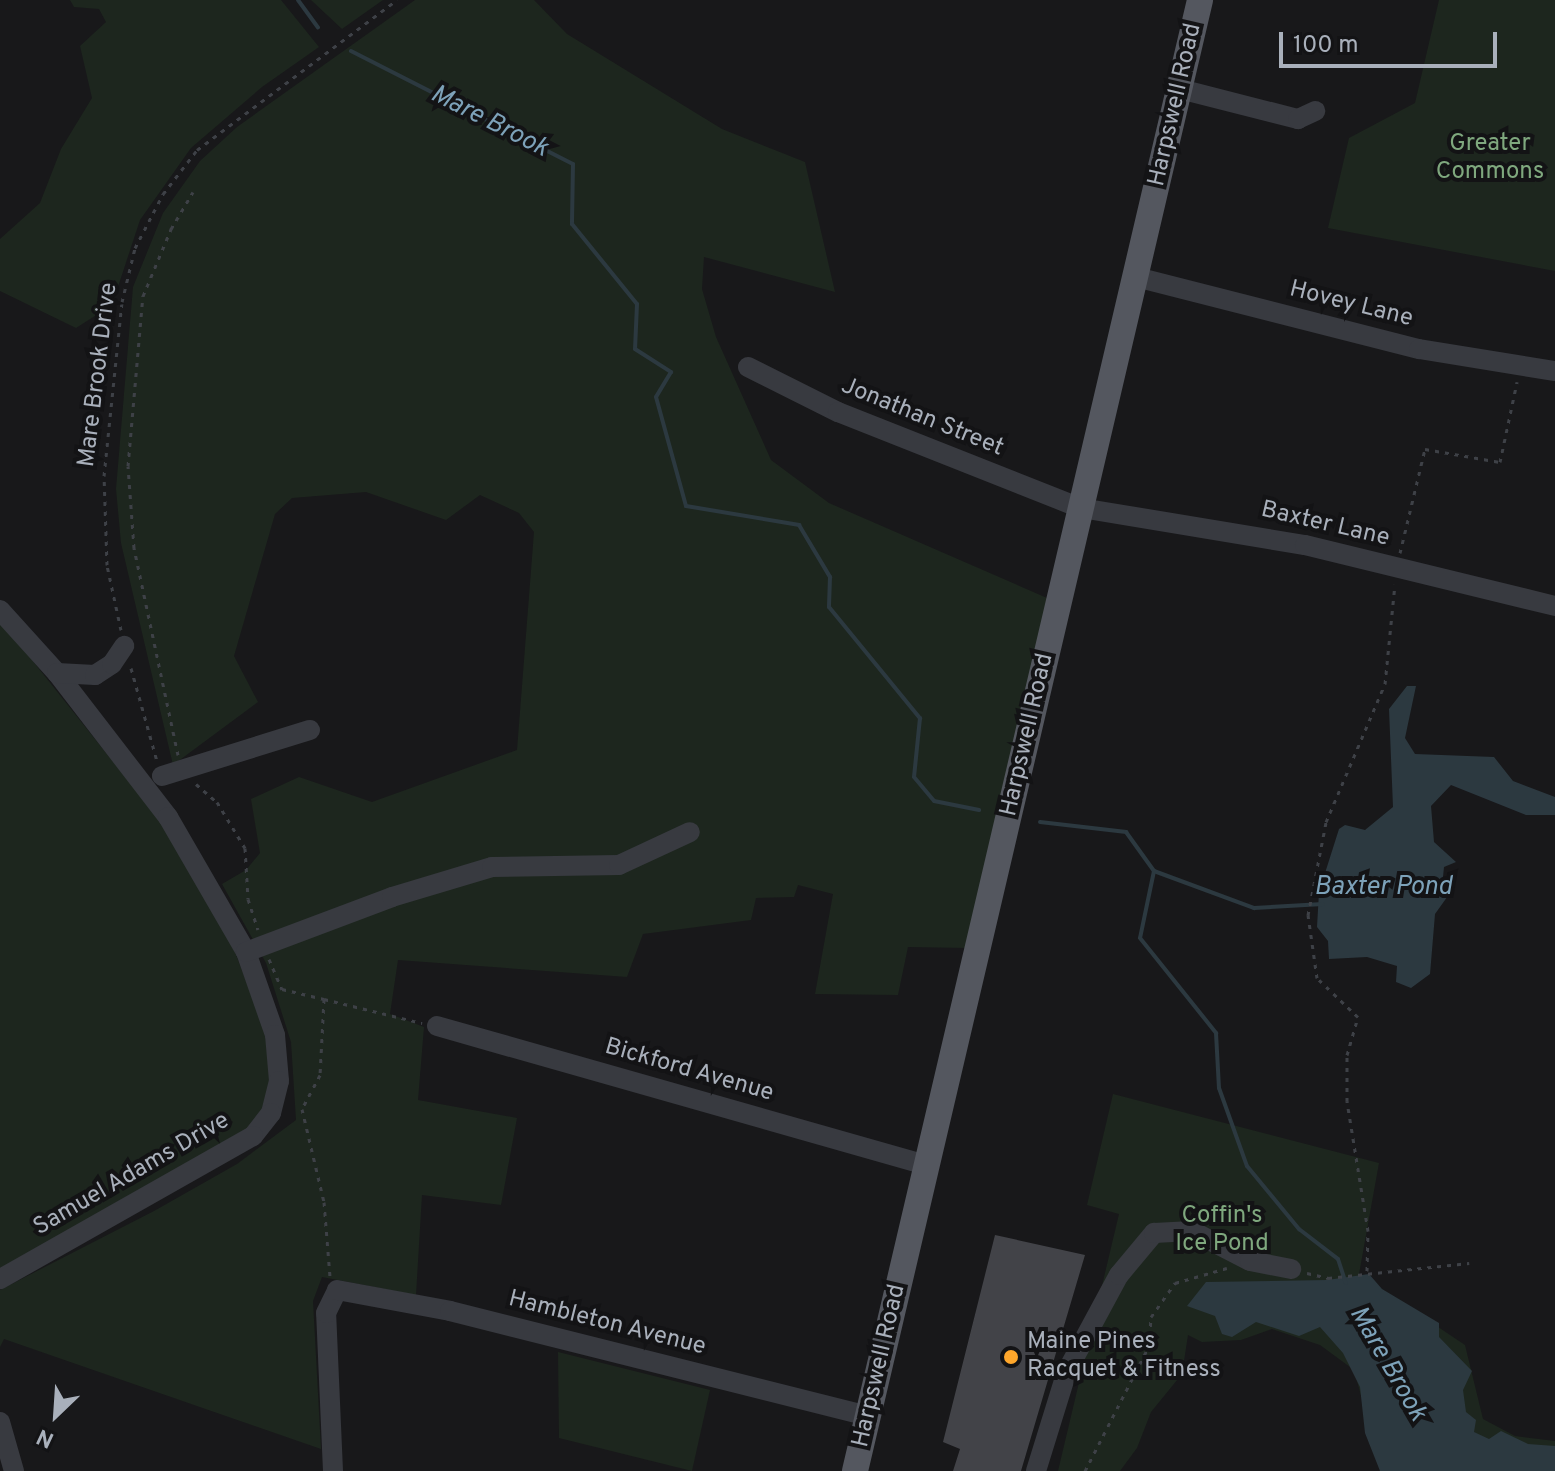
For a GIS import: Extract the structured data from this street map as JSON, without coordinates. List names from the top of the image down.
{
  "streets": {
    "main road": ["Harpswell Road"],
    "street": [
      "Hovey Lane",
      "Jonathan Street",
      "Baxter Lane",
      "Bickford Avenue",
      "Samuel Adams Drive",
      "Hambleton Avenue"
    ],
    "path": ["Mare Brook Drive"]
  },
  "crossings": [
    ["Harpswell Road", "Hovey Lane"],
    ["Harpswell Road", "Jonathan Street"],
    ["Harpswell Road", "Baxter Lane"],
    ["Harpswell Road", "Bickford Avenue"],
    ["Harpswell Road", "Hambleton Avenue"],
    ["Jonathan Street", "Baxter Lane"]
  ],
  "water": ["Mare Brook", "Baxter Pond"],
  "parks": ["Greater Commons", "Coffin's Ice Pond"],
  "places": ["Maine Pines Racquet & Fitness"],
  "scale_bar": "100 m",
  "north": "bottom left"
}
